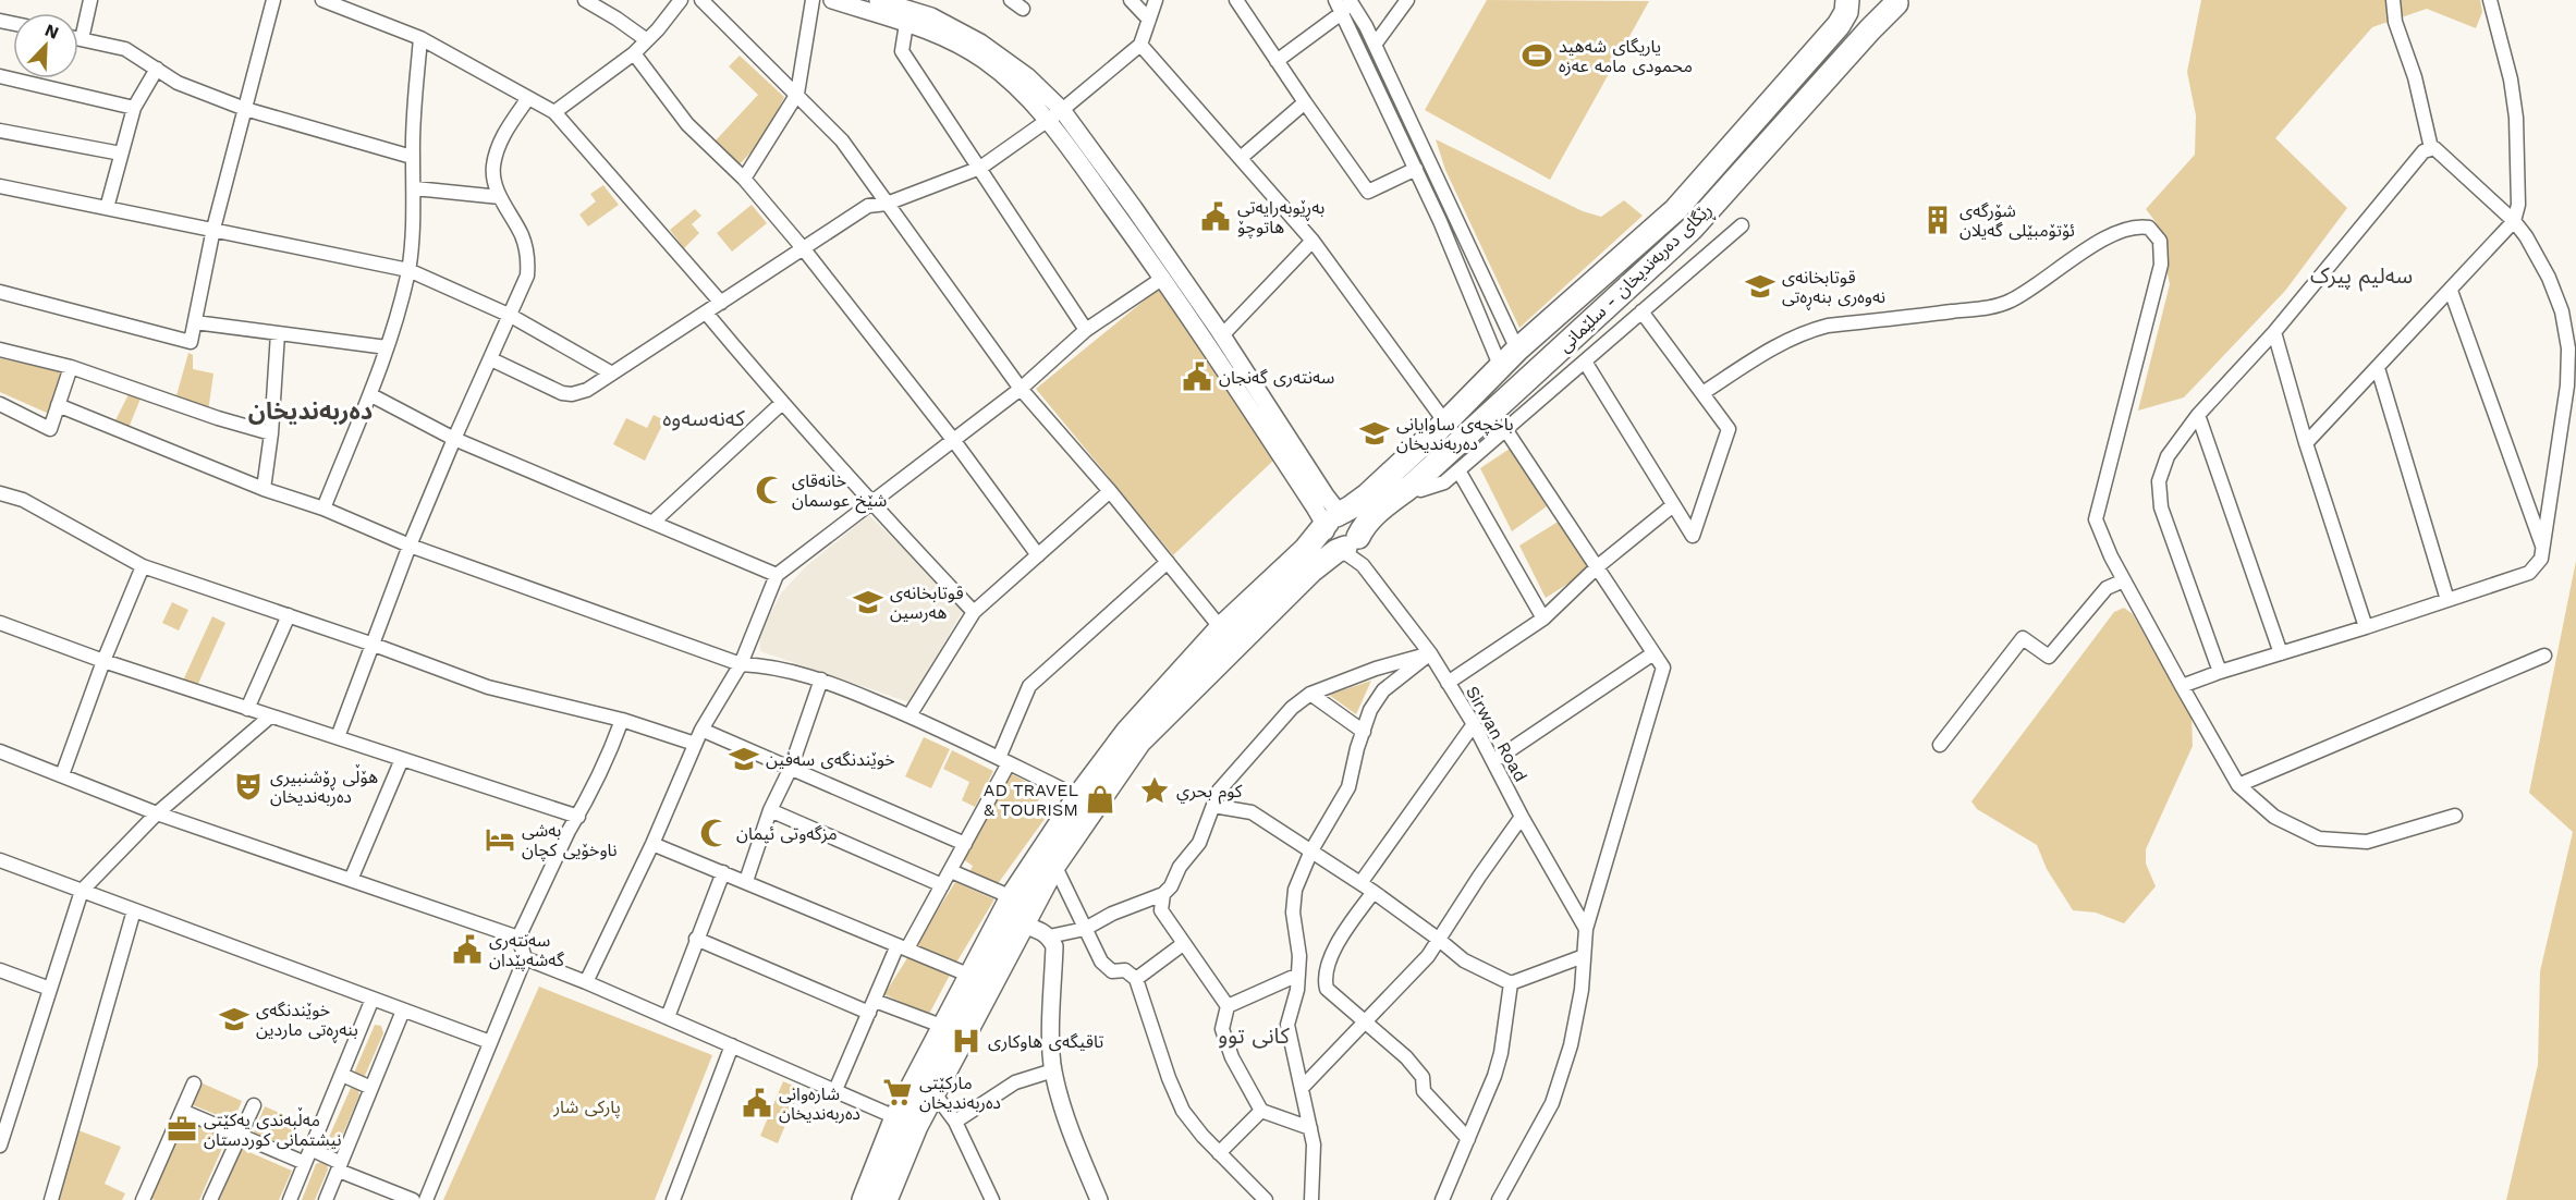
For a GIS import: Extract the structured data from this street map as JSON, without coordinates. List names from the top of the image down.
{
  "streets": {
    "highway": ["ڕێگای دەربەندیخان - سلێمانی"],
    "street": ["Sirwan Road"]
  },
  "crossings": [
    ["ڕێگای دەربەندیخان - سلێمانی", "Sirwan Road"]
  ],
  "districts": [
    "سەلیم پیرک",
    "دەربەندیخان",
    "کەنەسەوە",
    "کانی توو"
  ],
  "parks": ["پاركى شار"],
  "places": {
    "sports": ["یاریگاى شه‌هید محمودى مامه‌ عه‌زه"],
    "public building": [
      "بەڕێوبەرایەتی هاتوچۆ",
      "سەنتەری گەنجان",
      "سەنتەری گەشەپێدان",
      "شارەوانی دەربەندیخان"
    ],
    "building": ["شۆرگه‌ى ئۆتۆمبێلى گه‌یلان"],
    "school or university": [
      "قوتابخانەی نەوەری بنەڕەتی",
      "باخچەی ساوایانی دەربەندیخان",
      "قوتابخانەی هەرسین",
      "خوێندنگەی سەفین",
      "خوێندنگەی بنەڕەتی ماردین"
    ],
    "mosque": ["خانەقای شێخ عوسمان", "مزگەوتی ئیمان"],
    "theatre": ["هۆڵی ڕۆشنبیری دەربەندیخان"],
    "place": ["کوم بحري"],
    "shop": ["AD TRAVEL & TOURISM"],
    "hotel": ["بەشی ناوخۆیی کچان"],
    "hospital": ["تاقیگەی هاوکاری"],
    "supermarket": ["مارکێتی دەربەندیخان"],
    "office": ["مەڵبەندی یەکێتی نیشتمانی کوردستان"]
  },
  "north": "top right"
}
